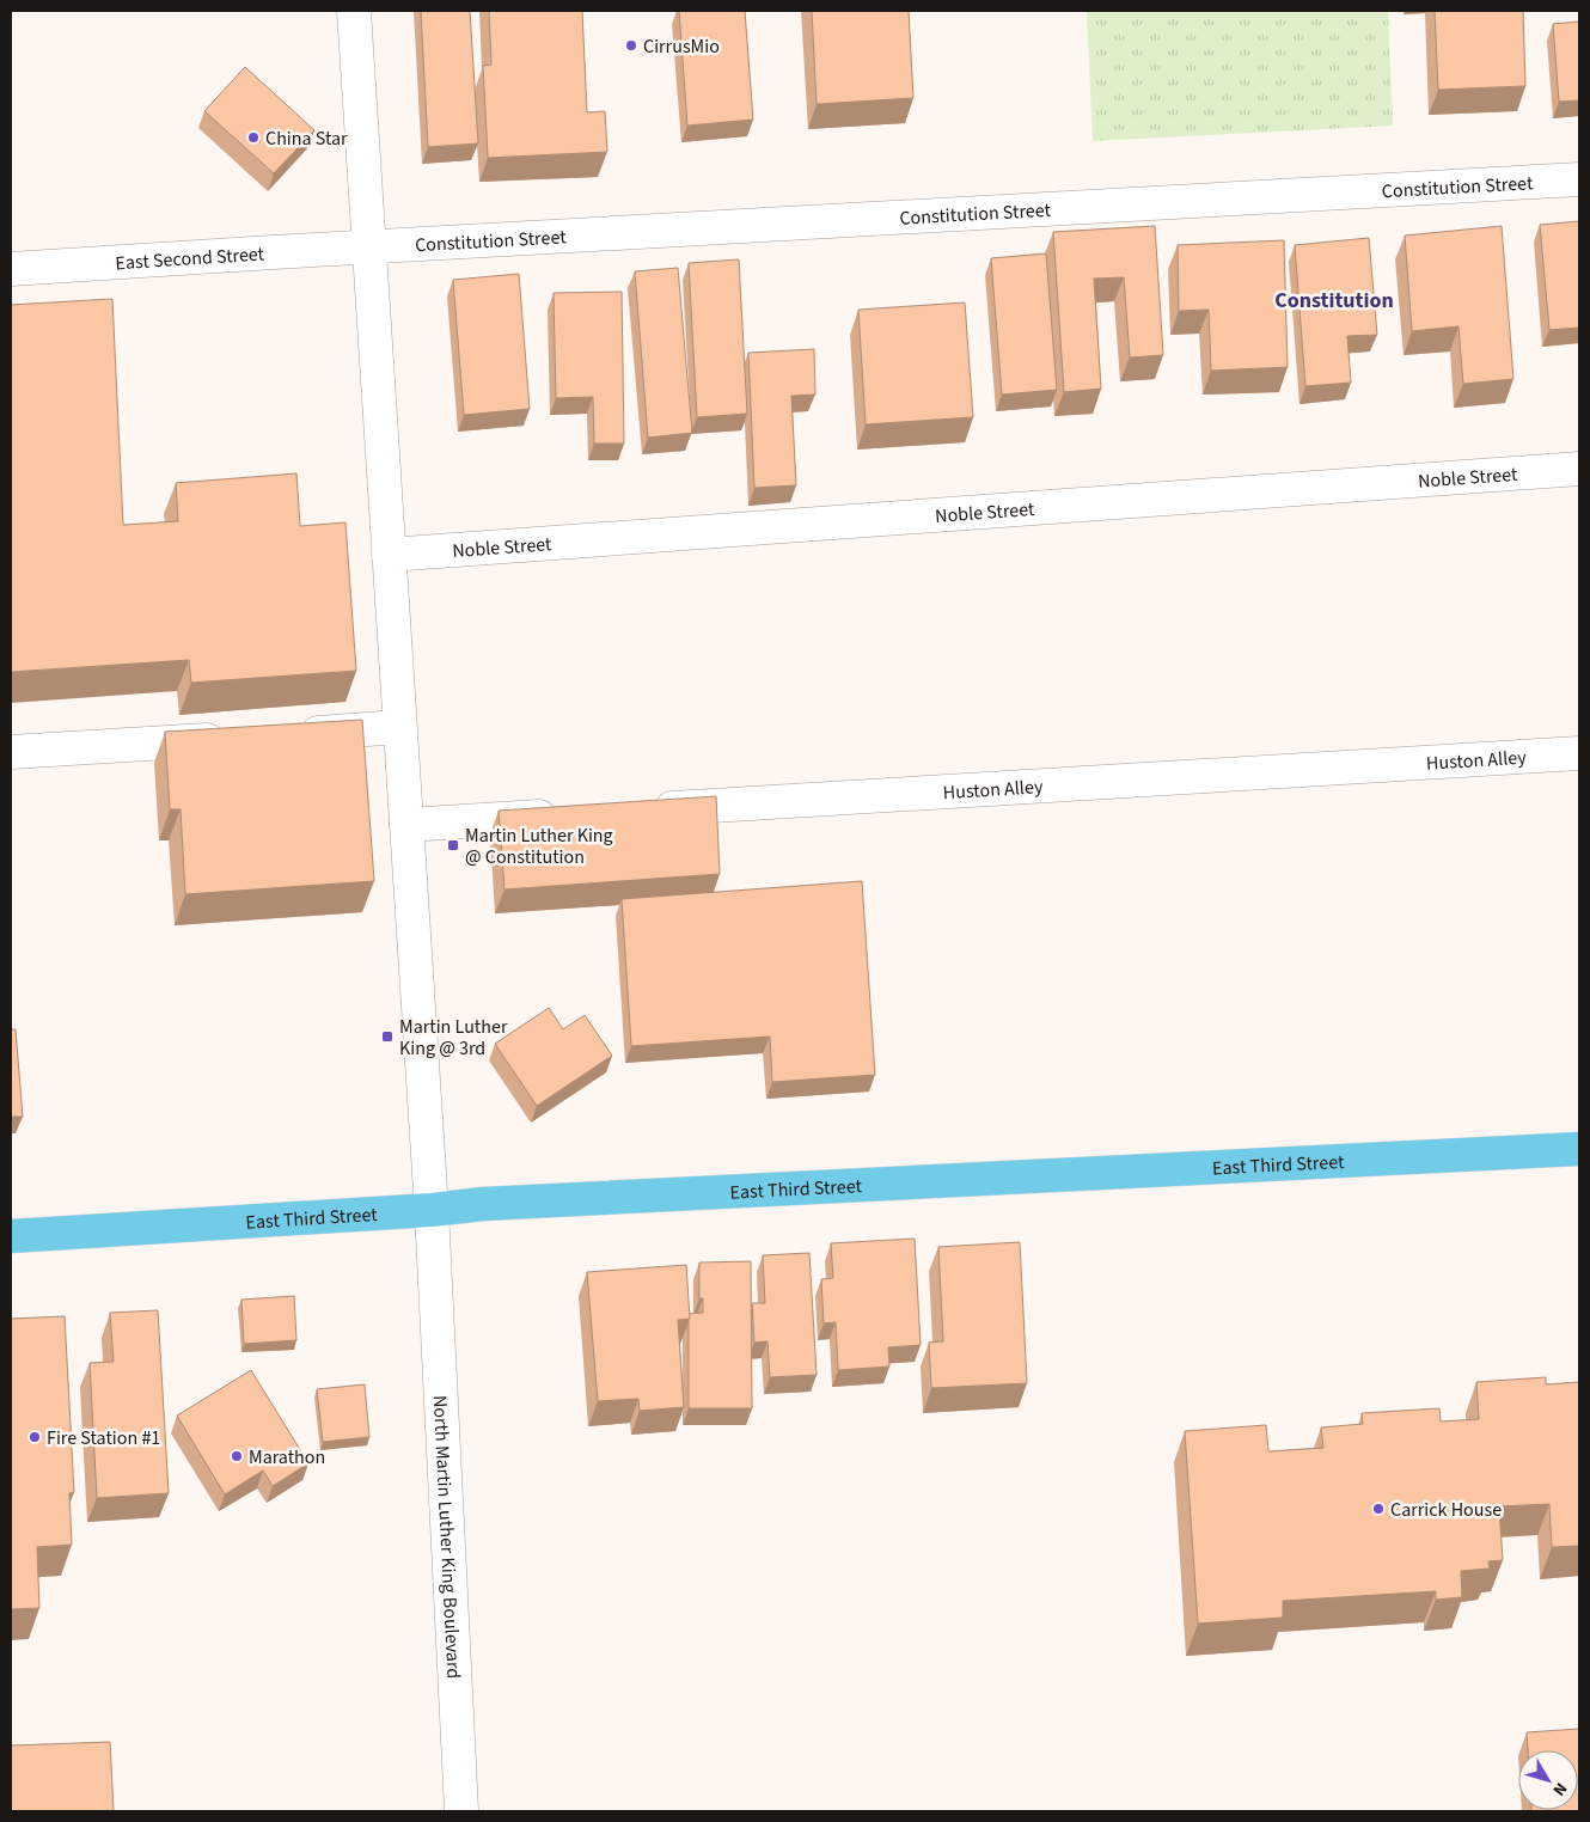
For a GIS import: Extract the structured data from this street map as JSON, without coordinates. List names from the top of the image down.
{
  "streets": {
    "main road": ["East Third Street"],
    "street": [
      "Constitution Street",
      "East Second Street",
      "Noble Street",
      "Huston Alley",
      "North Martin Luther King Boulevard"
    ]
  },
  "crossings": [
    ["Constitution Street", "East Second Street"],
    ["Constitution Street", "North Martin Luther King Boulevard"],
    ["East Second Street", "North Martin Luther King Boulevard"],
    ["Noble Street", "North Martin Luther King Boulevard"],
    ["East Third Street", "North Martin Luther King Boulevard"]
  ],
  "districts": ["Constitution"],
  "places": {
    "other": [
      "CirrusMio",
      "China Star",
      "Fire Station #1",
      "Marathon",
      "Carrick House"
    ],
    "transit": ["Martin Luther King @ Constitution", "Martin Luther King @ 3rd"]
  },
  "north": "bottom right"
}
